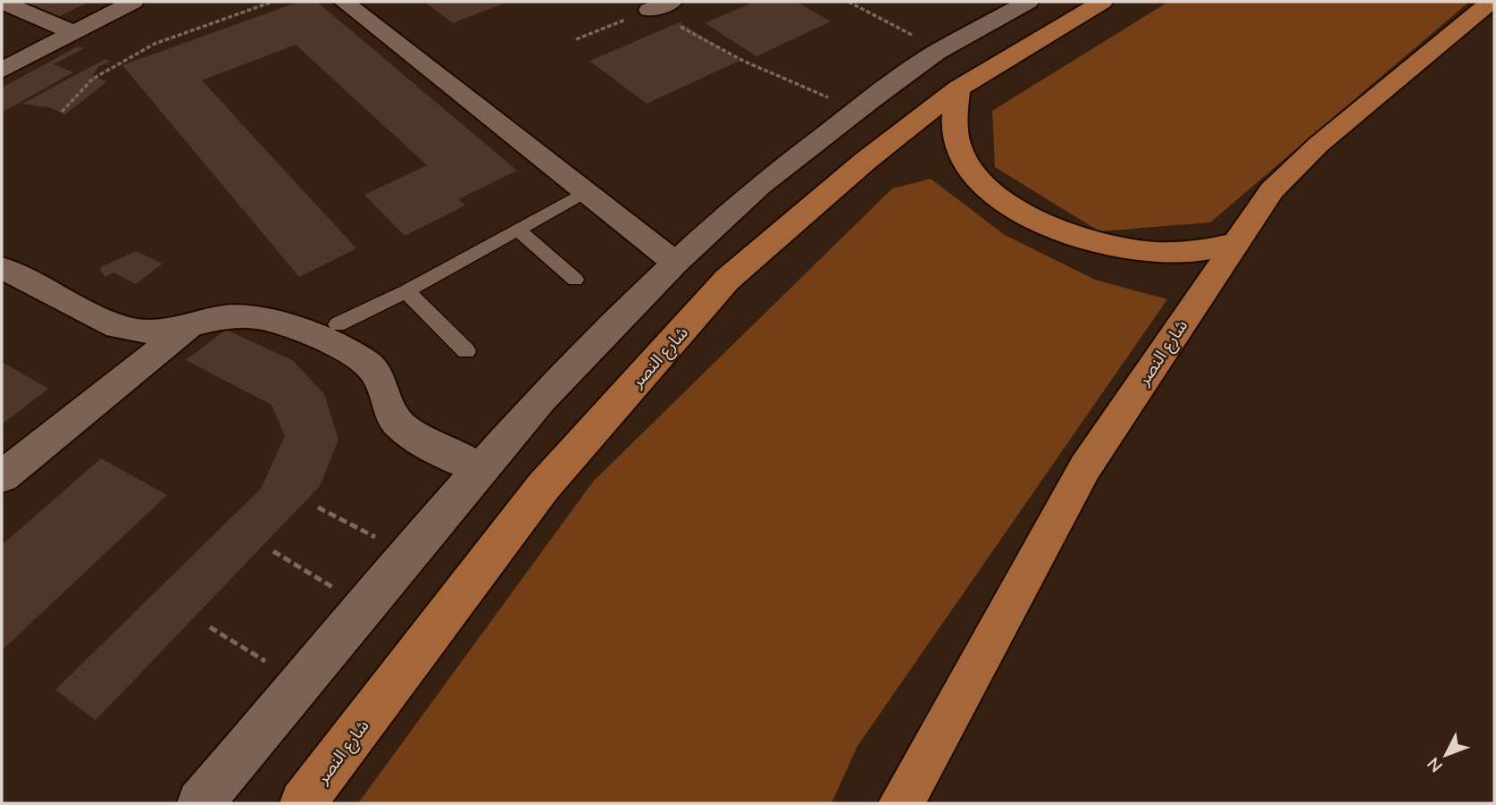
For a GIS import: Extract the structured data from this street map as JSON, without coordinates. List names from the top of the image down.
{
  "streets": {
    "main road": ["شارع النصر"]
  },
  "north": "bottom left"
}
